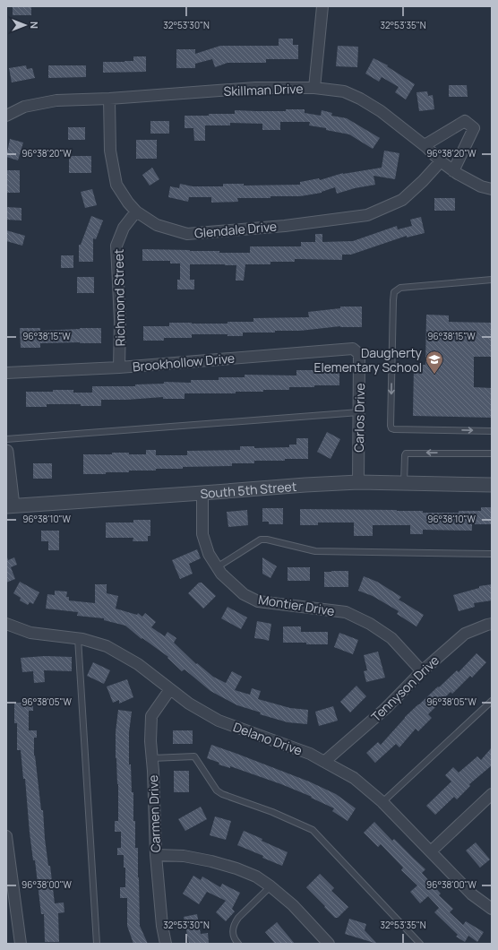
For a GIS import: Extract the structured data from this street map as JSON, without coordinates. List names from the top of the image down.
{
  "streets": {
    "street": [
      "Skillman Drive",
      "Glendale Drive",
      "Richmond Street",
      "Brookhollow Drive",
      "Carlos Drive",
      "South 5th Street",
      "Montier Drive",
      "Tennyson Drive",
      "Delano Drive",
      "Carmen Drive"
    ]
  },
  "crossings": [
    ["Skillman Drive", "Glendale Drive"],
    ["Glendale Drive", "Richmond Street"],
    ["Richmond Street", "Brookhollow Drive"],
    ["Brookhollow Drive", "Carlos Drive"],
    ["Carlos Drive", "South 5th Street"],
    ["South 5th Street", "Montier Drive"],
    ["Montier Drive", "Tennyson Drive"],
    ["Tennyson Drive", "Delano Drive"],
    ["Delano Drive", "Carmen Drive"]
  ],
  "places": {
    "school or university": ["Daugherty Elementary School"]
  },
  "north": "right",
  "coordinates": [
    "32°53'30\"N",
    "32°53'35\"N",
    "96°38'20\"W",
    "96°38'15\"W",
    "96°38'10\"W",
    "96°38'05\"W",
    "96°38'00\"W"
  ]
}
